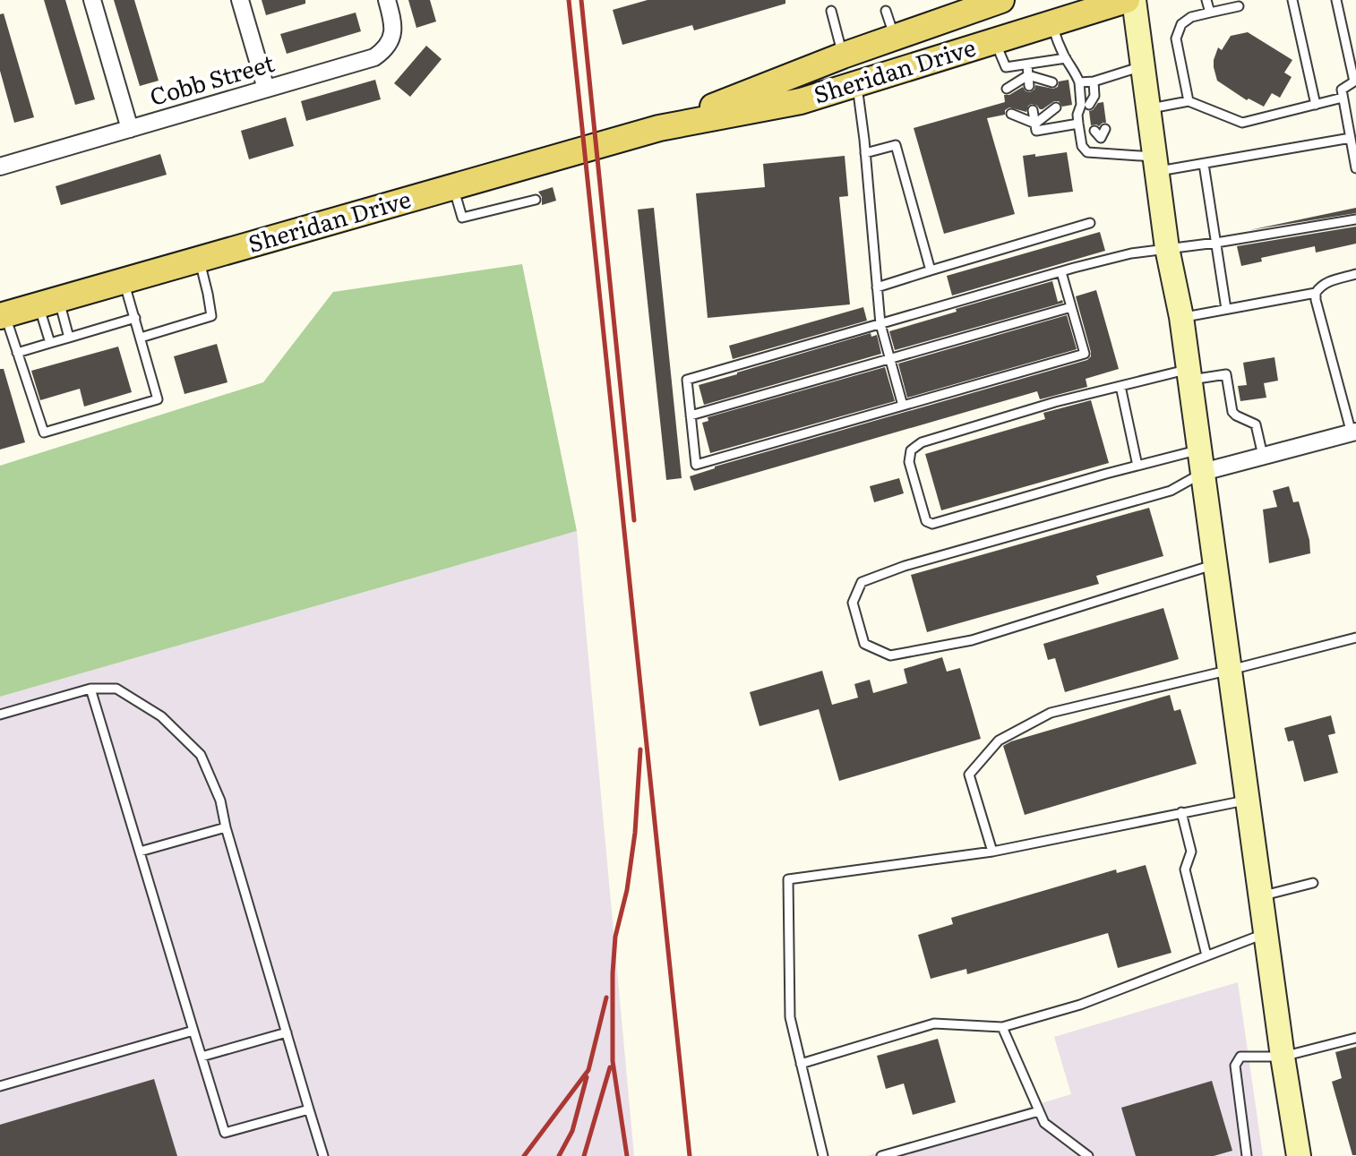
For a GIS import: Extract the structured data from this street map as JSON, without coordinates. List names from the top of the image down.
{
  "streets": {
    "main road": ["Sheridan Drive"],
    "street": ["Cobb Street"]
  }
}
